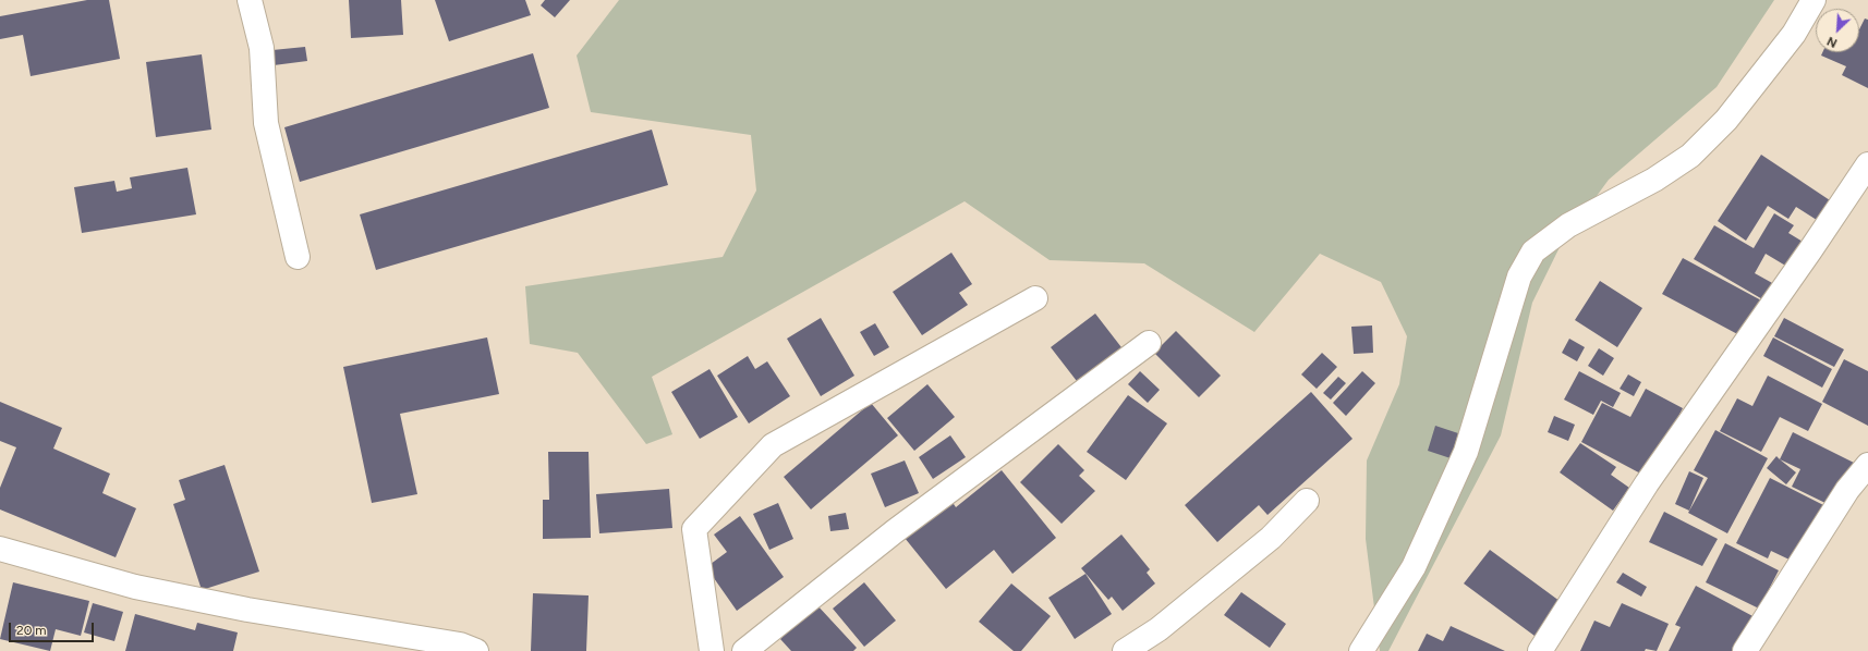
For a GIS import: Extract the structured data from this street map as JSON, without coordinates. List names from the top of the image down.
{
  "scale_bar": "20 m",
  "north": "bottom left"
}
